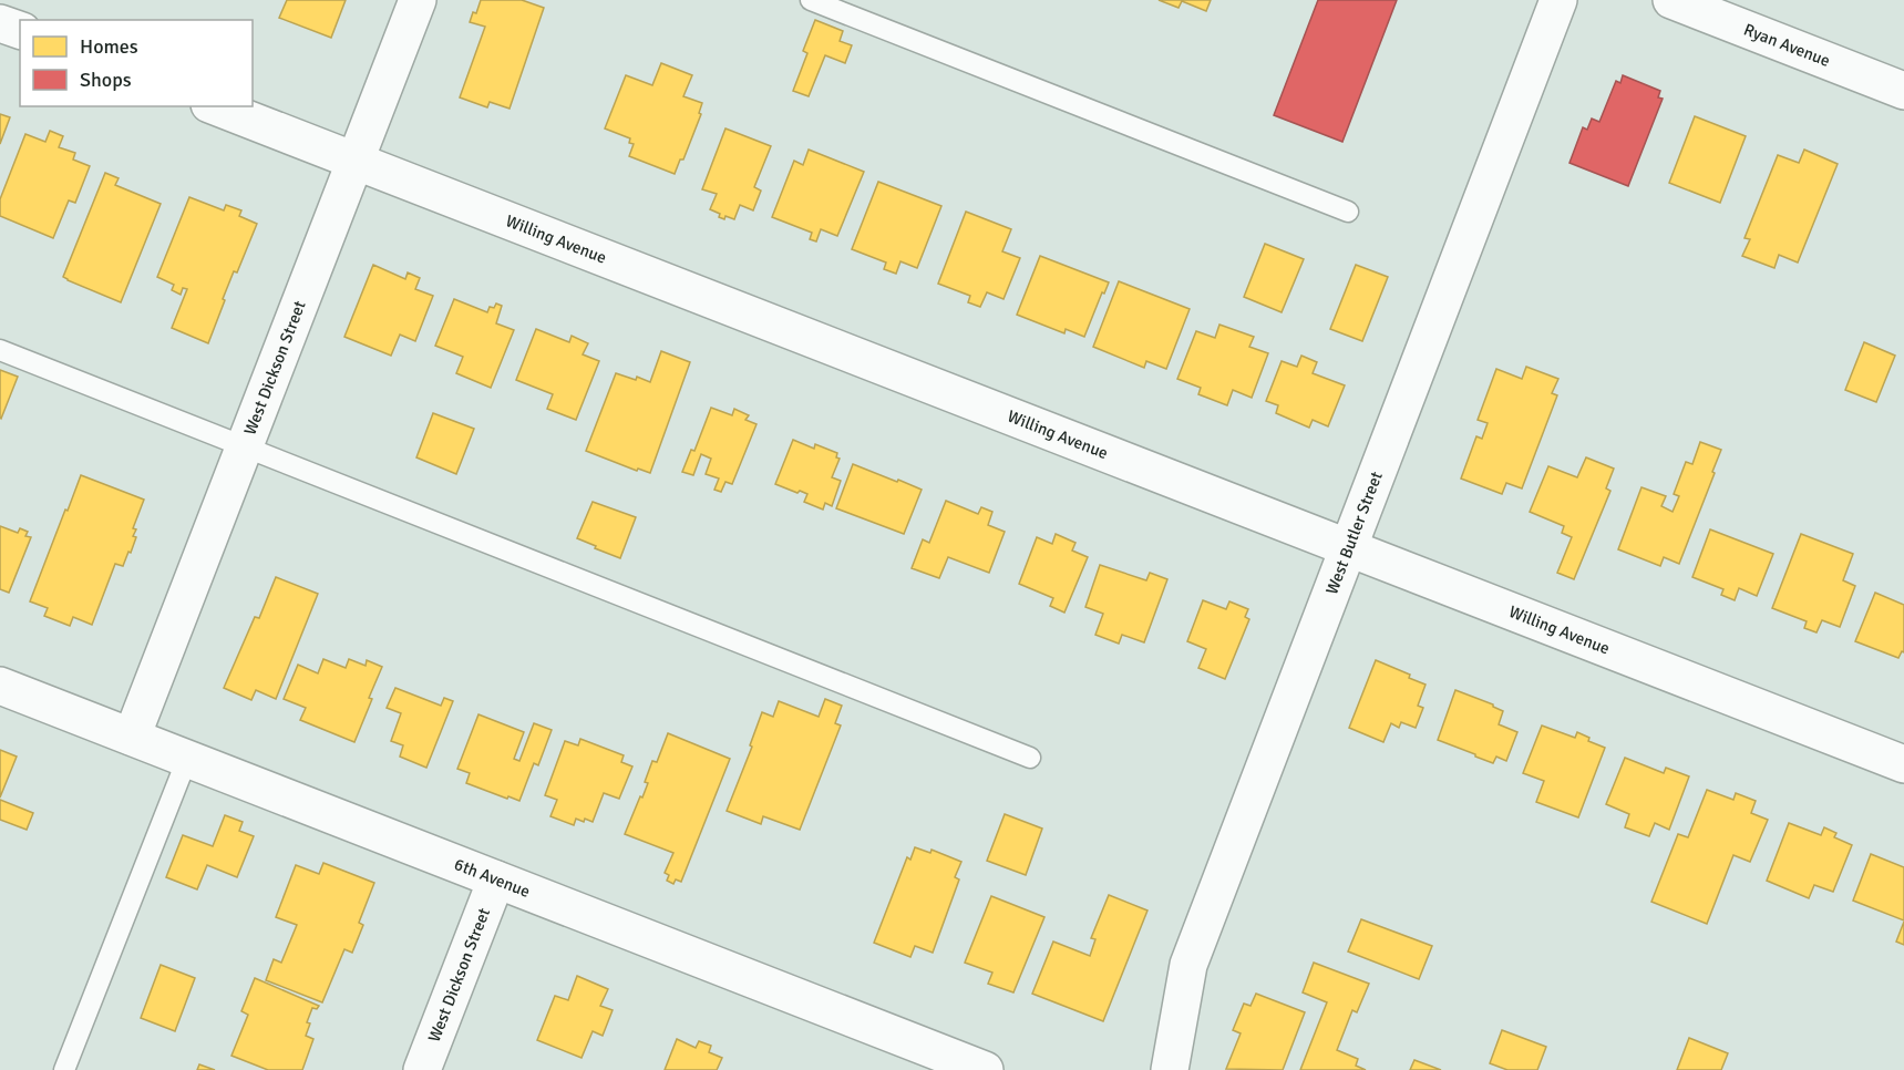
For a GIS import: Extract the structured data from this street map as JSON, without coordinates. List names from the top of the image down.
{
  "streets": {
    "street": [
      "Ryan Avenue",
      "Willing Avenue",
      "West Dickson Street",
      "West Butler Street",
      "6th Avenue"
    ]
  },
  "crossings": [
    ["Willing Avenue", "West Dickson Street"],
    ["Willing Avenue", "West Butler Street"],
    ["West Dickson Street", "6th Avenue"]
  ],
  "legend": ["Homes", "Shops"]
}
